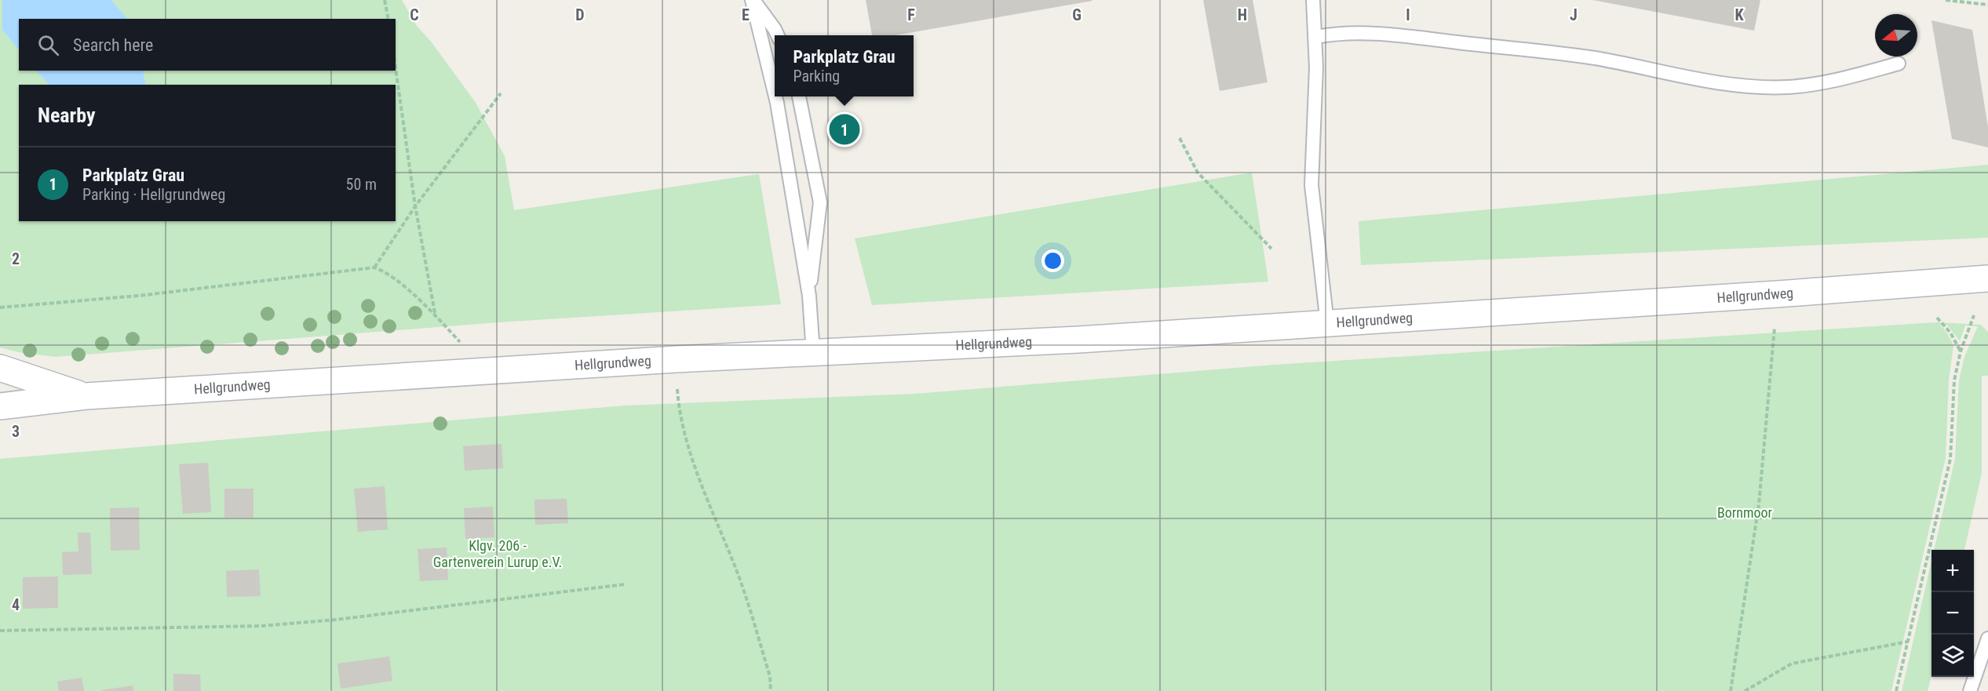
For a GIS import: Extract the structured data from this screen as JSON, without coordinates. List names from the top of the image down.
{
  "streets": {
    "street": ["Hellgrundweg"]
  },
  "parks": ["Bornmoor", "Klgv. 206 - Gartenverein Lurup e.V."],
  "north": "left",
  "page": {
    "search": "Search here",
    "popup": ["Parkplatz Grau", "Parking"],
    "heading": "Nearby",
    "pins": "1",
    "list": [
      {
        "mark": "1",
        "name": "Parkplatz Grau",
        "note": "Parking · Hellgrundweg",
        "value": "50 m"
      }
    ],
    "map_buttons": ["+", "−"]
  },
  "grid": {
    "columns": [
      "C",
      "D",
      "E",
      "F",
      "G",
      "H",
      "I",
      "J",
      "K"
    ],
    "rows": ["2", "3", "4"]
  }
}
